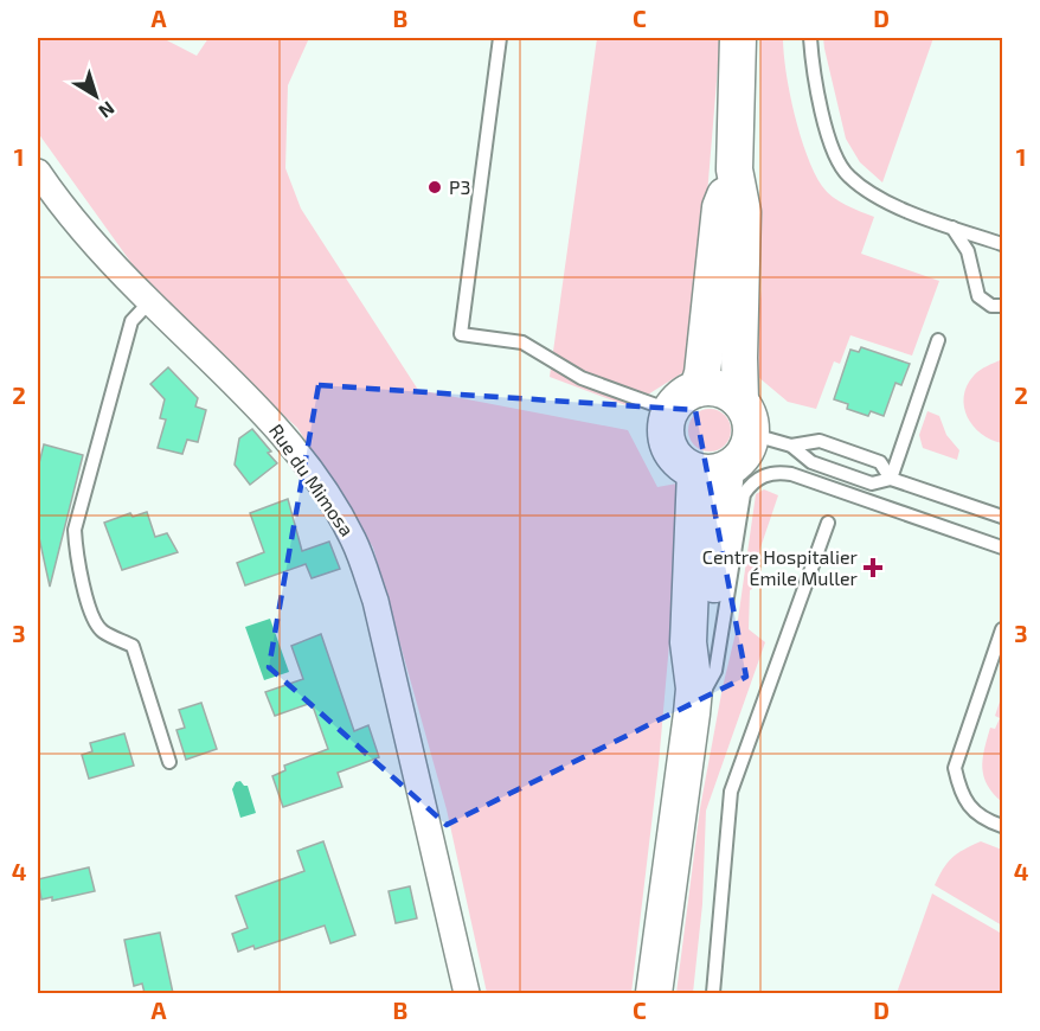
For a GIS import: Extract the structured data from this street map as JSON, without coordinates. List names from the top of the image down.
{
  "streets": {
    "street": ["Rue du Mimosa"]
  },
  "places": {
    "other": ["P3"],
    "health": ["Centre Hospitalier Émile Muller"]
  },
  "north": "bottom right",
  "grid": {
    "columns": [
      "A",
      "B",
      "C",
      "D"
    ],
    "rows": [
      "1",
      "2",
      "3",
      "4"
    ]
  }
}
